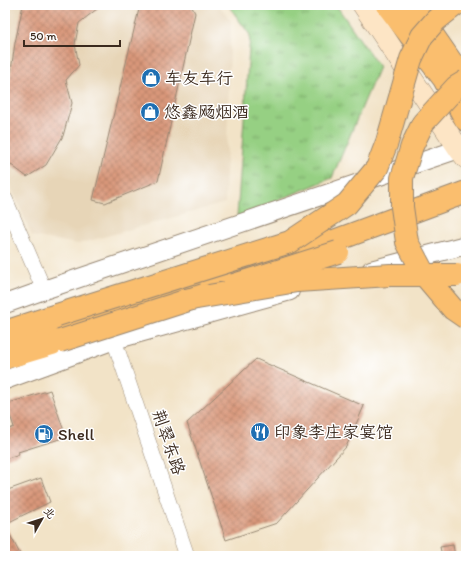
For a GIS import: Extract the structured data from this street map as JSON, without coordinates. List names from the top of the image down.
{
  "streets": {
    "street": ["荆翠东路"]
  },
  "places": {
    "shop": ["车友车行", "悠鑫飏烟酒"],
    "restaurant": ["印象李庄家宴馆"],
    "fuel station": ["Shell"]
  },
  "scale_bar": "50 m",
  "north": "top right"
}
